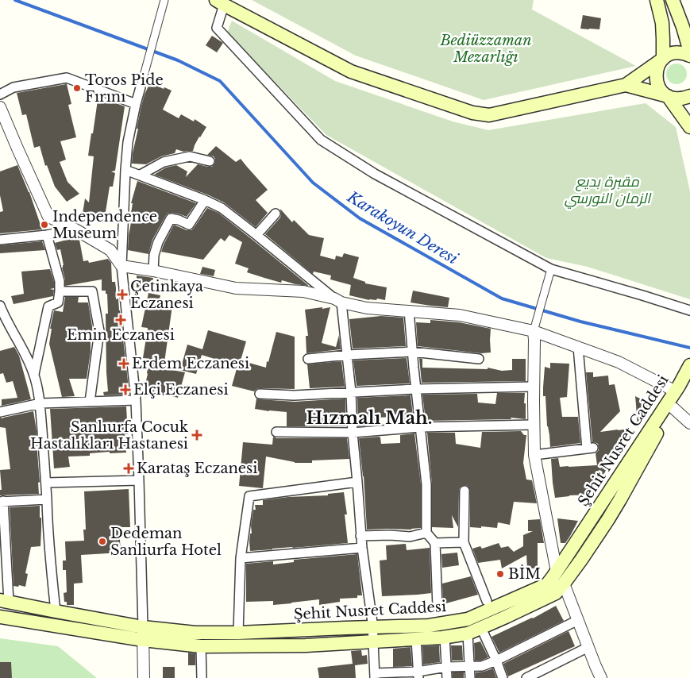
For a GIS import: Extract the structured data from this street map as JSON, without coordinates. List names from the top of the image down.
{
  "streets": {
    "main road": ["Şehit Nusret Caddesi"]
  },
  "districts": ["Hızmalı Mah."],
  "water": ["Karakoyun Deresi"],
  "parks": ["Bediüzzaman Mezarlığı", "مقبرة بديع الزمان النورسي"],
  "places": {
    "other": [
      "Toros Pide Fırını",
      "Independence Museum",
      "Dedeman Sanliurfa Hotel",
      "BİM"
    ],
    "health": [
      "Çetinkaya Eczanesi",
      "Emin Eczanesi",
      "Erdem Eczanesi",
      "Elçi Eczanesi",
      "Sanlıurfa Cocuk Hastalıkları Hastanesi",
      "Karataş Eczanesi"
    ]
  }
}
